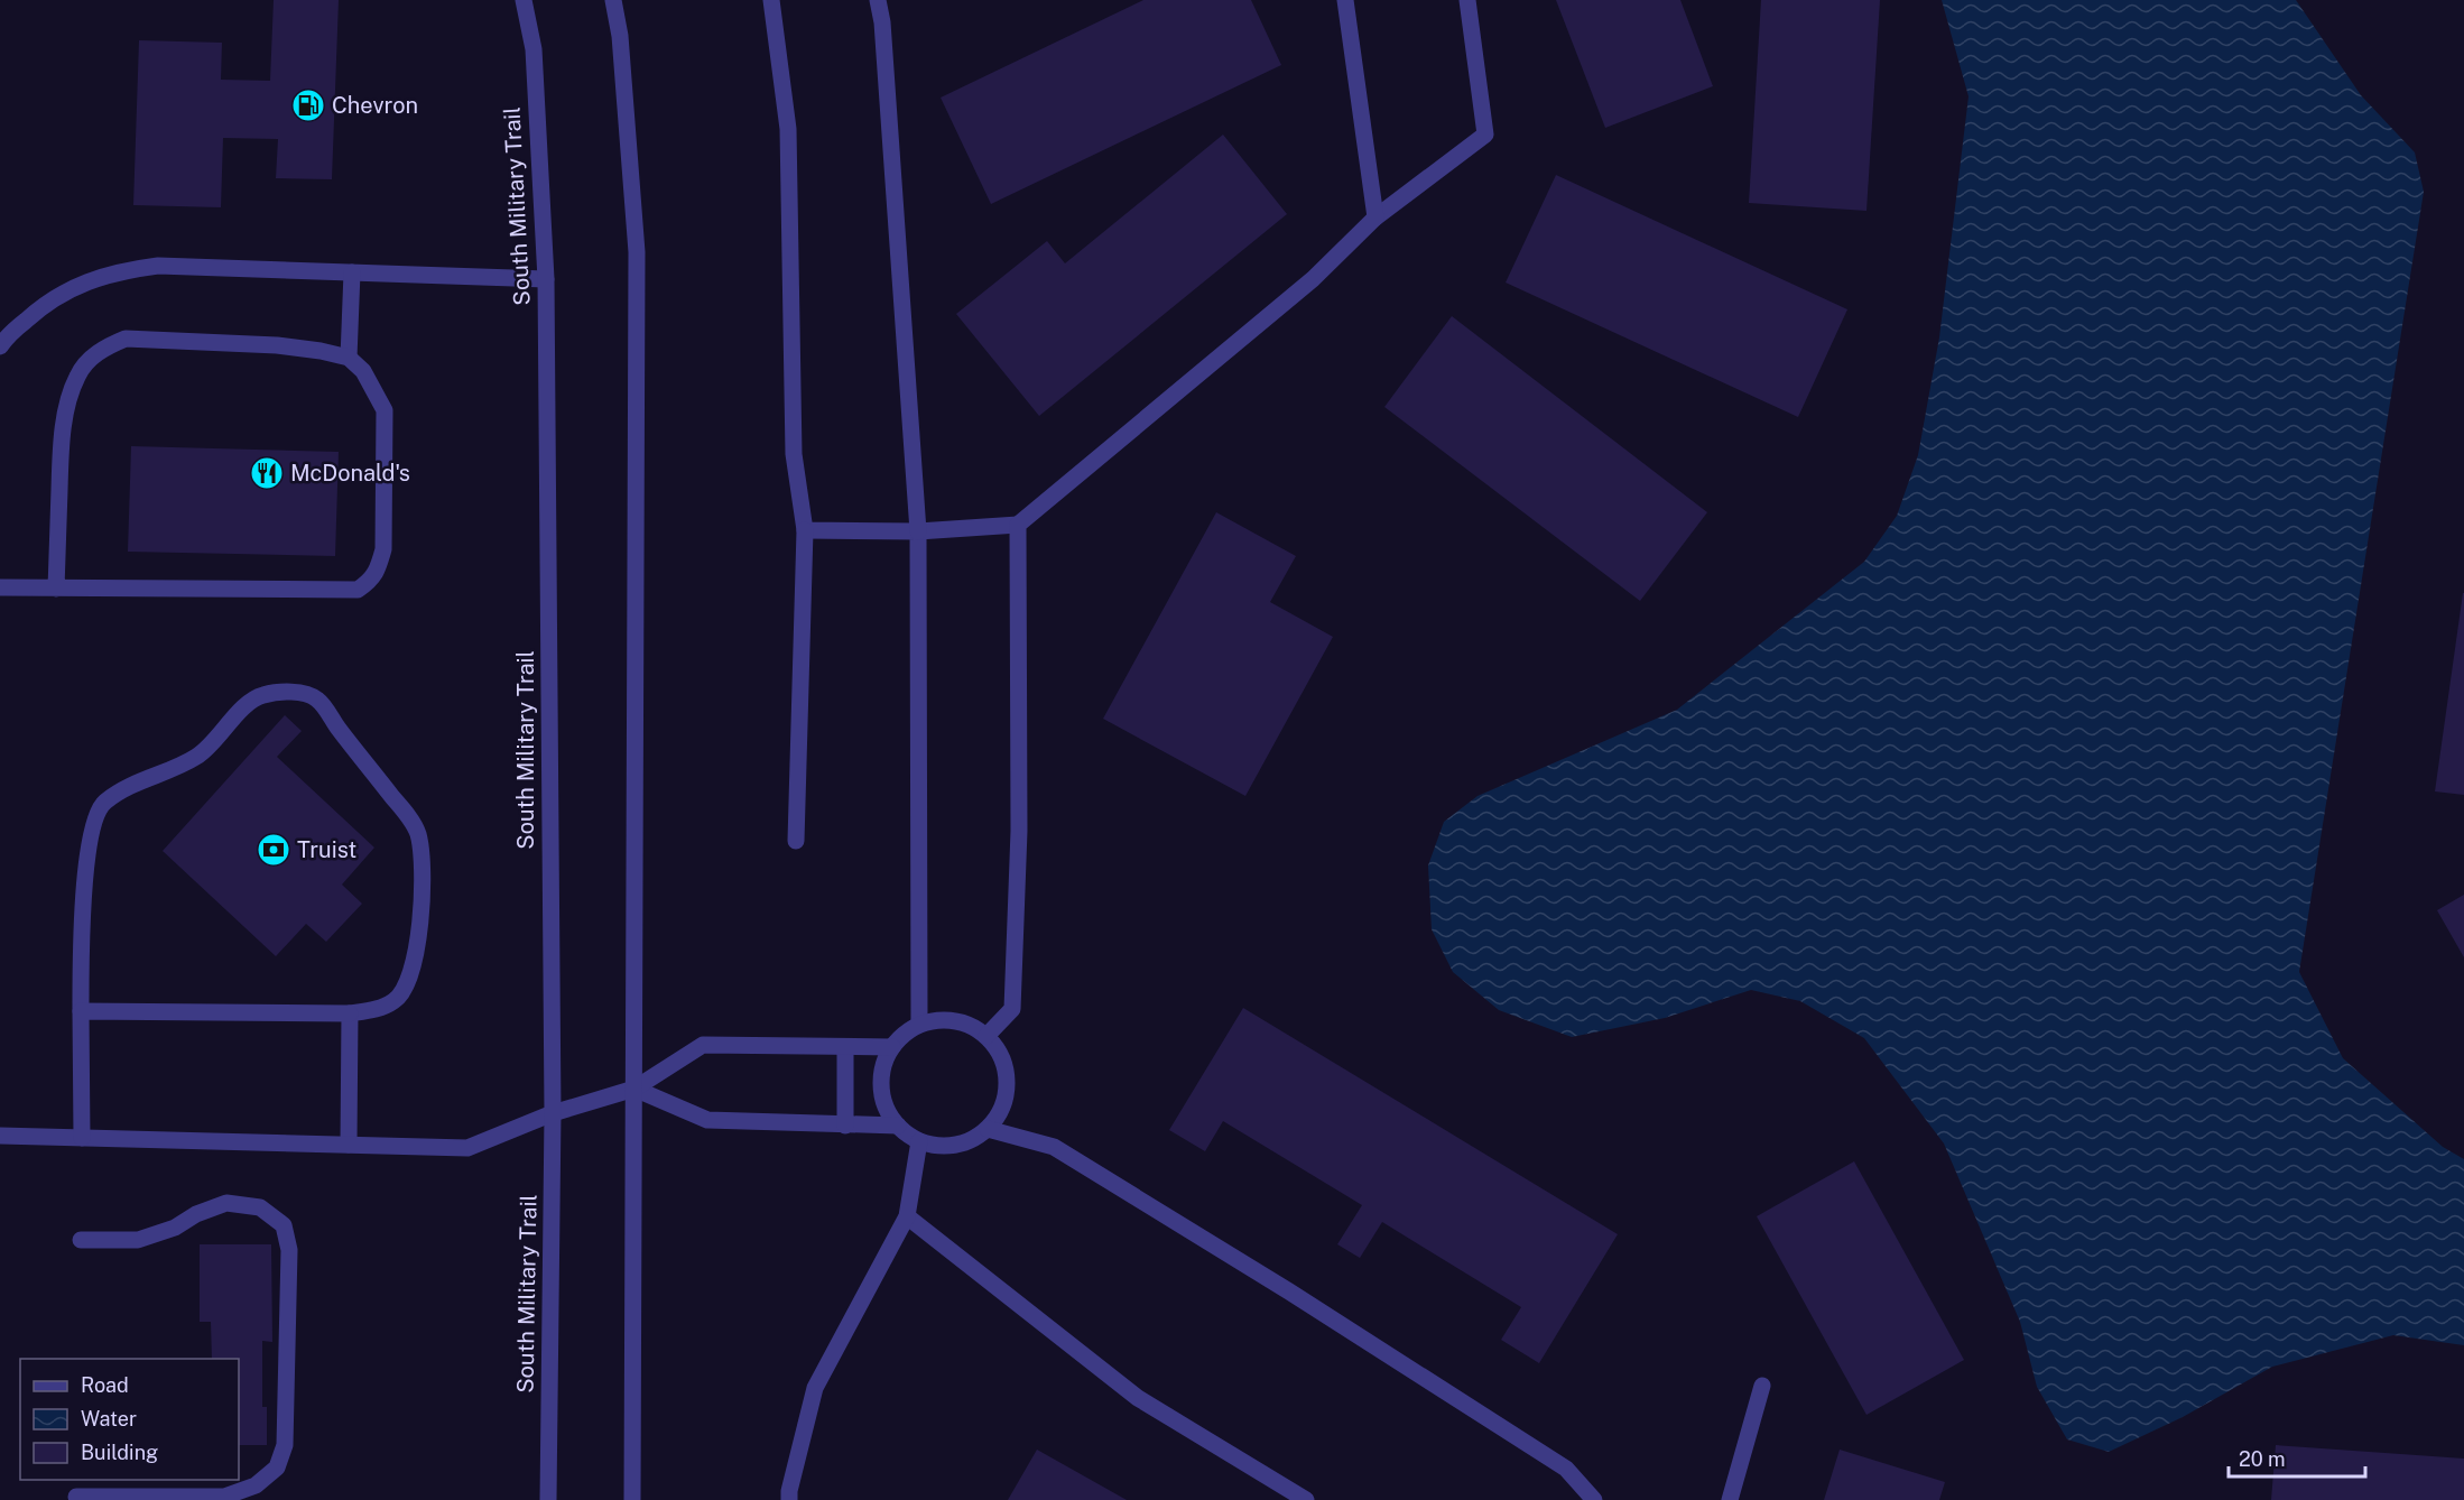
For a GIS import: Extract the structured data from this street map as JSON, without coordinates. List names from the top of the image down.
{
  "streets": {
    "street": ["South Military Trail"]
  },
  "places": {
    "fuel station": ["Chevron"],
    "restaurant": ["McDonald's"],
    "bank": ["Truist"]
  },
  "legend": ["Road", "Water", "Building"],
  "scale_bar": "20 m"
}
